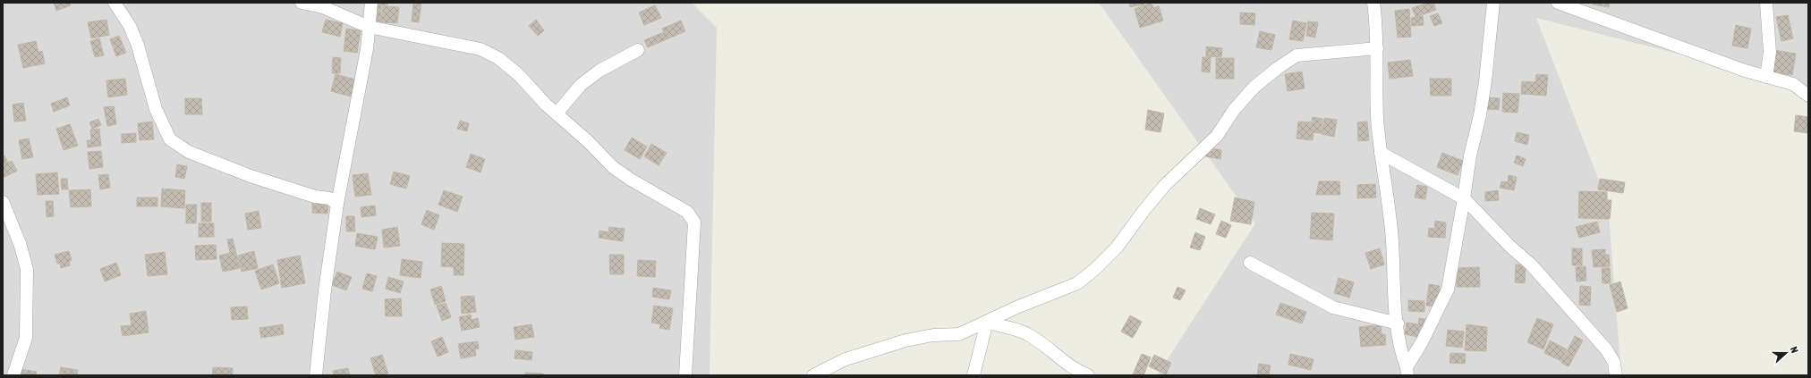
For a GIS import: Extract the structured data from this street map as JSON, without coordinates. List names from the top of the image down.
{
  "north": "right"
}
